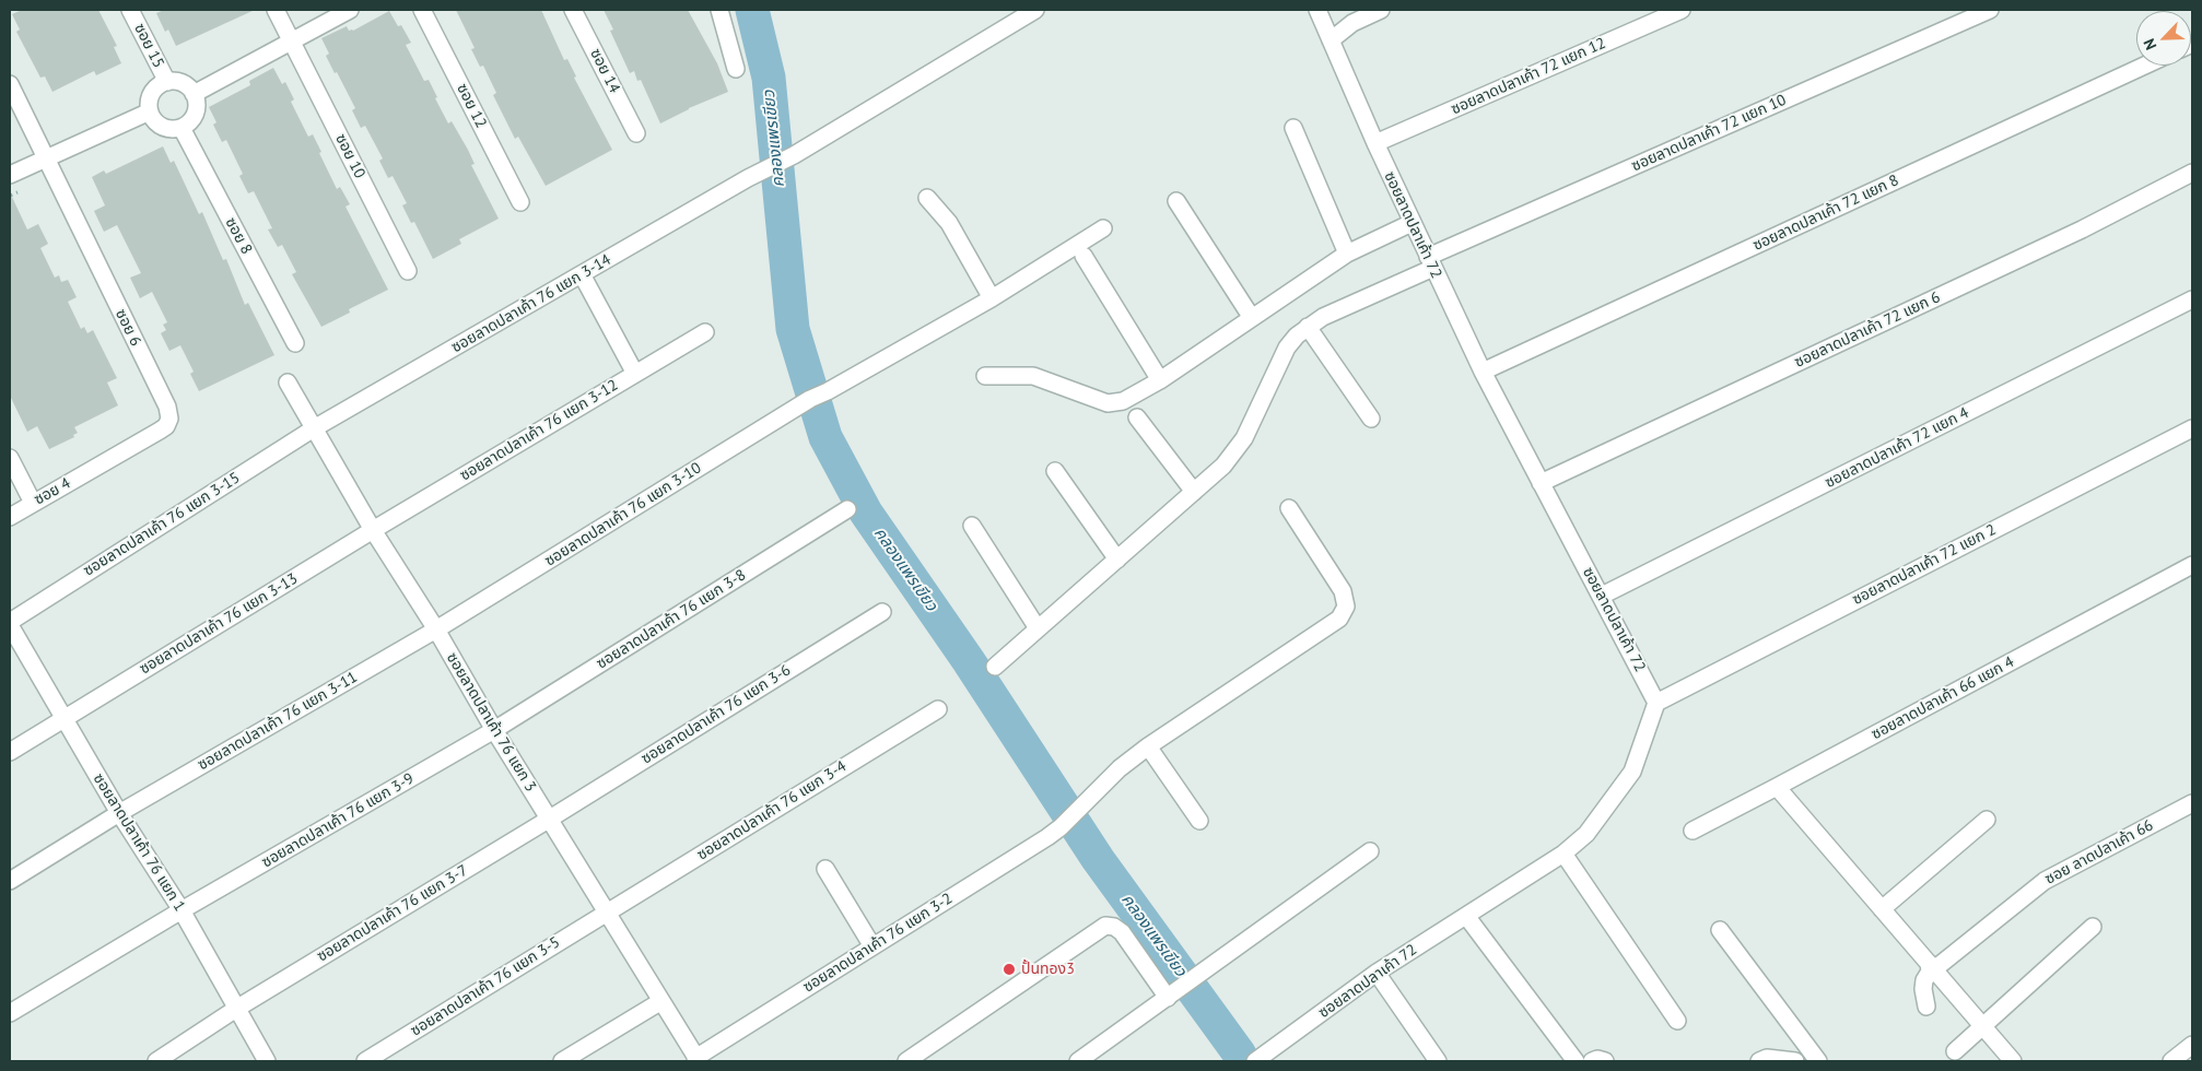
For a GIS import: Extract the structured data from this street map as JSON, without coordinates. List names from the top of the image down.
{
  "streets": {
    "street": [
      "ซอย 15",
      "ซอย 14",
      "ซอยลาดปลาเค้า 72 แยก 12",
      "ซอย 12",
      "ซอยลาดปลาเค้า 72 แยก 10",
      "ซอย 10",
      "ซอยลาดปลาเค้า 72 แยก 8",
      "ซอยลาดปลาเค้า 72",
      "ซอย 8",
      "ซอยลาดปลาเค้า 76 แยก 3-14",
      "ซอย 6",
      "ซอยลาดปลาเค้า 72 แยก 6",
      "ซอยลาดปลาเค้า 76 แยก 3-12",
      "ซอยลาดปลาเค้า 72 แยก 4",
      "ซอย 4",
      "ซอยลาดปลาเค้า 76 แยก 3-10",
      "ซอยลาดปลาเค้า 76 แยก 3-15",
      "ซอยลาดปลาเค้า 72 แยก 2",
      "ซอยลาดปลาเค้า 76 แยก 3-8",
      "ซอยลาดปลาเค้า 76 แยก 3-13",
      "ซอยลาดปลาเค้า 66 แยก 4",
      "ซอยลาดปลาเค้า 76 แยก 3-6",
      "ซอยลาดปลาเค้า 76 แยก 3-11",
      "ซอยลาดปลาเค้า 76 แยก 3",
      "ซอยลาดปลาเค้า 76 แยก 3-4",
      "ซอยลาดปลาเค้า 76 แยก 3-9",
      "ซอยลาดปลาเค้า 76 แยก 1",
      "ซอย ลาดปลาเค้า 66",
      "ซอยลาดปลาเค้า 76 แยก 3-7",
      "ซอยลาดปลาเค้า 76 แยก 3-2",
      "ซอยลาดปลาเค้า 76 แยก 3-5"
    ]
  },
  "crossings": [
    ["ซอย 15", "ซอย 8"],
    ["ซอยลาดปลาเค้า 72 แยก 12", "ซอยลาดปลาเค้า 72"],
    ["ซอยลาดปลาเค้า 72 แยก 10", "ซอยลาดปลาเค้า 72"],
    ["ซอยลาดปลาเค้า 72 แยก 8", "ซอยลาดปลาเค้า 72"],
    ["ซอยลาดปลาเค้า 72", "ซอยลาดปลาเค้า 72 แยก 6"],
    ["ซอยลาดปลาเค้า 72", "ซอยลาดปลาเค้า 72 แยก 4"],
    ["ซอยลาดปลาเค้า 72", "ซอยลาดปลาเค้า 72 แยก 2"],
    ["ซอยลาดปลาเค้า 76 แยก 3-14", "ซอยลาดปลาเค้า 76 แยก 3-15"],
    ["ซอยลาดปลาเค้า 76 แยก 3-14", "ซอยลาดปลาเค้า 76 แยก 3"],
    ["ซอย 6", "ซอย 4"],
    ["ซอยลาดปลาเค้า 76 แยก 3-12", "ซอยลาดปลาเค้า 76 แยก 3-13"],
    ["ซอยลาดปลาเค้า 76 แยก 3-12", "ซอยลาดปลาเค้า 76 แยก 3"],
    ["ซอยลาดปลาเค้า 76 แยก 3-10", "ซอยลาดปลาเค้า 76 แยก 3-11"],
    ["ซอยลาดปลาเค้า 76 แยก 3-10", "ซอยลาดปลาเค้า 76 แยก 3"],
    ["ซอยลาดปลาเค้า 76 แยก 3-15", "ซอยลาดปลาเค้า 76 แยก 3"],
    ["ซอยลาดปลาเค้า 76 แยก 3-15", "ซอยลาดปลาเค้า 76 แยก 1"],
    ["ซอยลาดปลาเค้า 76 แยก 3-8", "ซอยลาดปลาเค้า 76 แยก 3"],
    ["ซอยลาดปลาเค้า 76 แยก 3-8", "ซอยลาดปลาเค้า 76 แยก 3-9"],
    ["ซอยลาดปลาเค้า 76 แยก 3-13", "ซอยลาดปลาเค้า 76 แยก 3"],
    ["ซอยลาดปลาเค้า 76 แยก 3-13", "ซอยลาดปลาเค้า 76 แยก 1"],
    ["ซอยลาดปลาเค้า 76 แยก 3-6", "ซอยลาดปลาเค้า 76 แยก 3"],
    ["ซอยลาดปลาเค้า 76 แยก 3-6", "ซอยลาดปลาเค้า 76 แยก 3-7"],
    ["ซอยลาดปลาเค้า 76 แยก 3-11", "ซอยลาดปลาเค้า 76 แยก 3"],
    ["ซอยลาดปลาเค้า 76 แยก 3-11", "ซอยลาดปลาเค้า 76 แยก 1"],
    ["ซอยลาดปลาเค้า 76 แยก 3", "ซอยลาดปลาเค้า 76 แยก 3-4"],
    ["ซอยลาดปลาเค้า 76 แยก 3", "ซอยลาดปลาเค้า 76 แยก 3-9"],
    ["ซอยลาดปลาเค้า 76 แยก 3", "ซอยลาดปลาเค้า 76 แยก 3-7"],
    ["ซอยลาดปลาเค้า 76 แยก 3", "ซอยลาดปลาเค้า 76 แยก 3-2"],
    ["ซอยลาดปลาเค้า 76 แยก 3", "ซอยลาดปลาเค้า 76 แยก 3-5"],
    ["ซอยลาดปลาเค้า 76 แยก 3-4", "ซอยลาดปลาเค้า 76 แยก 3-5"],
    ["ซอยลาดปลาเค้า 76 แยก 3-9", "ซอยลาดปลาเค้า 76 แยก 1"],
    ["ซอยลาดปลาเค้า 76 แยก 1", "ซอยลาดปลาเค้า 76 แยก 3-7"]
  ],
  "water": ["คลองแพรเขียว"],
  "places": ["ปั้นทอง3"],
  "north": "bottom left"
}
